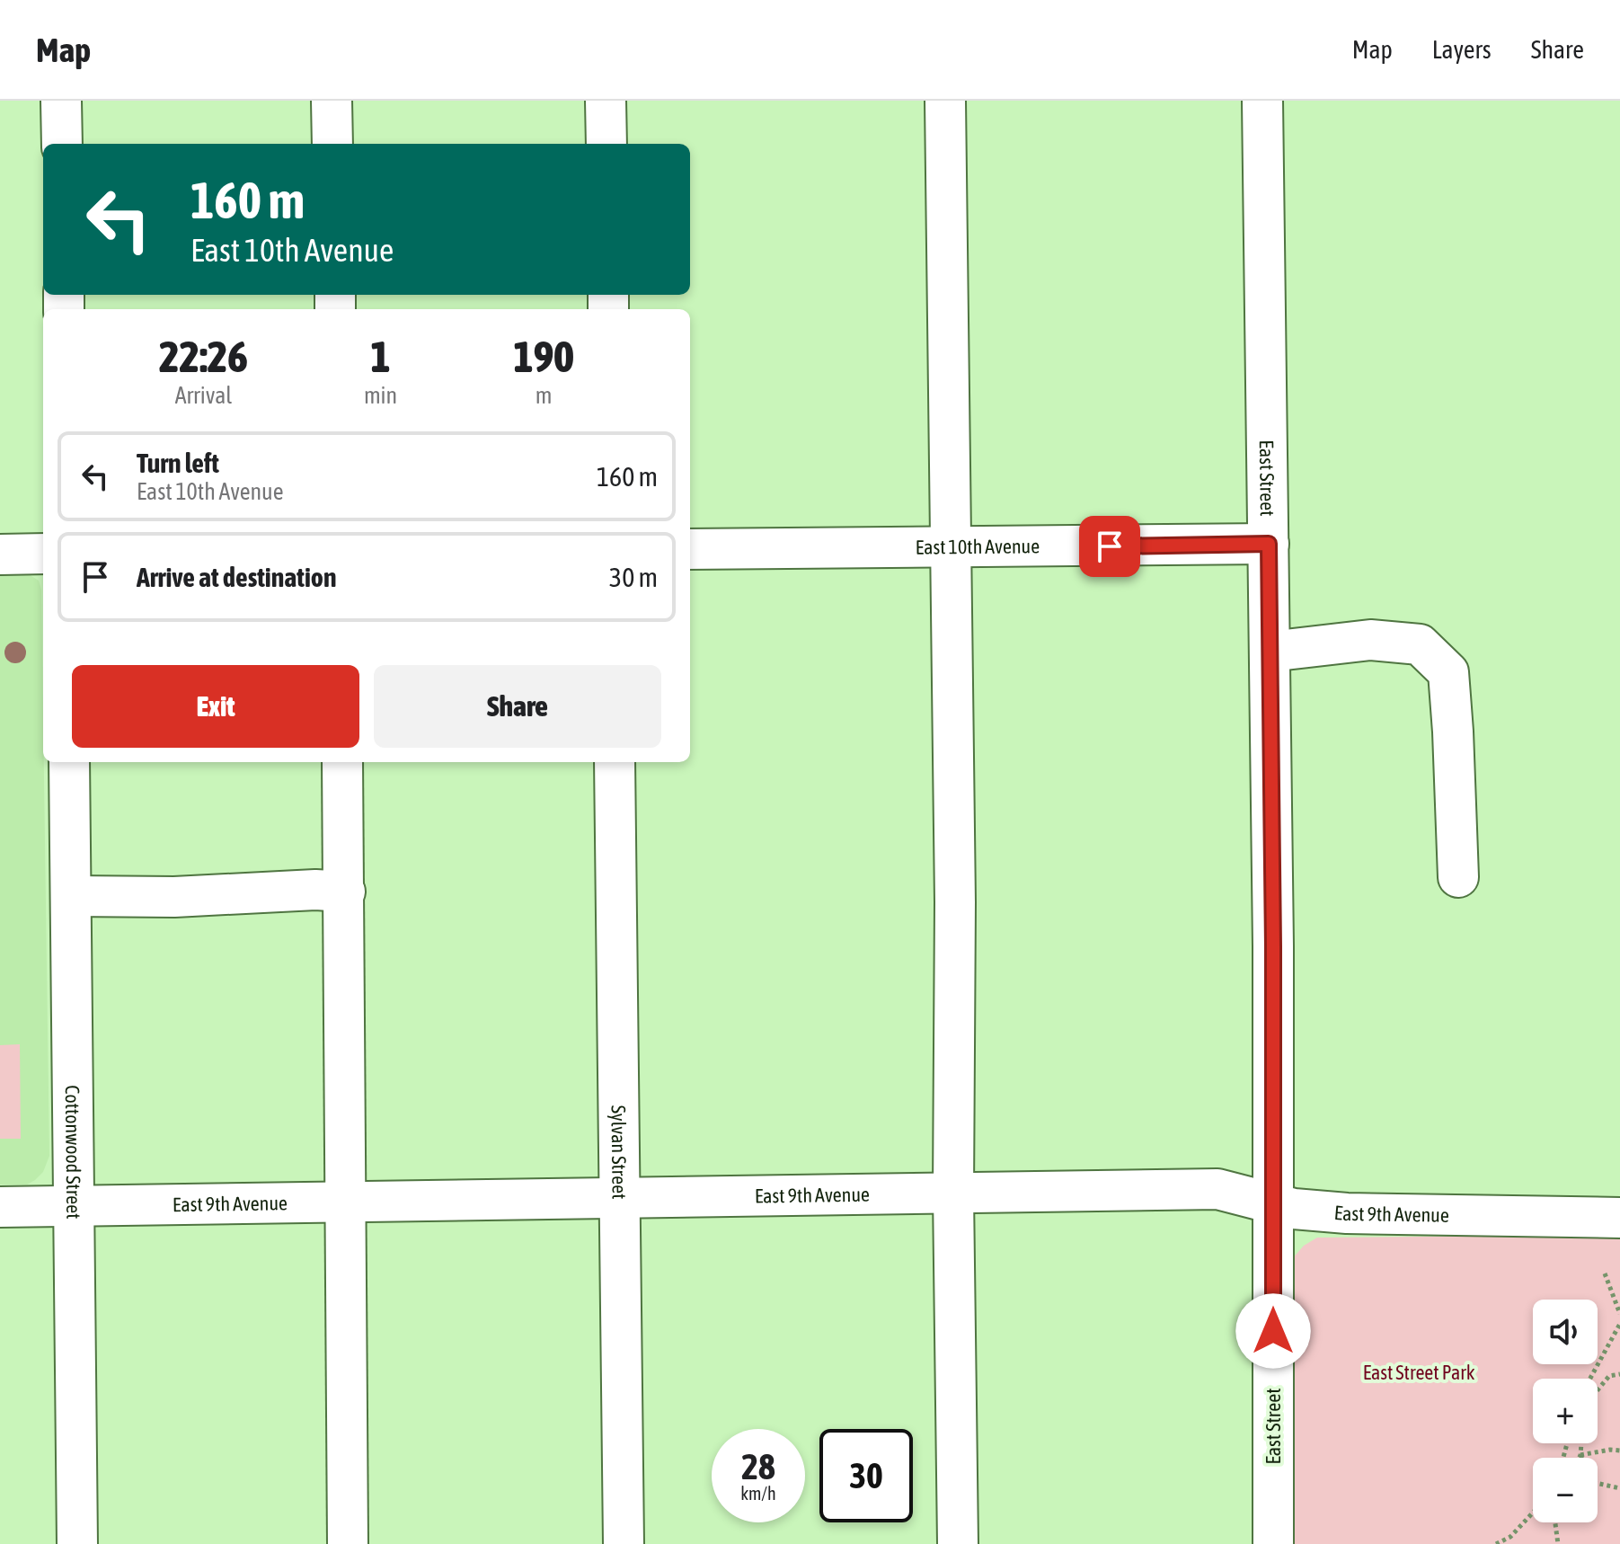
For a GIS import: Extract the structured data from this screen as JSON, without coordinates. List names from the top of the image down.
{
  "streets": {
    "street": [
      "East Street",
      "East 10th Avenue",
      "Cottonwood Street",
      "Sylvan Street",
      "East 9th Avenue"
    ]
  },
  "crossings": [
    ["East Street", "East 10th Avenue"],
    ["East Street", "East 9th Avenue"],
    ["Cottonwood Street", "East 9th Avenue"],
    ["Sylvan Street", "East 9th Avenue"]
  ],
  "parks": ["East Street Park"],
  "page": {
    "header": "Map",
    "nav": ["Map", "Layers", "Share"],
    "turn": ["160 m", "East 10th Avenue"],
    "eta": [
      "22:26",
      "Arrival",
      "1",
      "min",
      "190",
      "m"
    ],
    "list": [
      {
        "name": "Turn left",
        "note": "East 10th Avenue",
        "value": "160 m"
      },
      {
        "name": "Arrive at destination",
        "value": "30 m"
      }
    ],
    "buttons": ["Exit", "Share"],
    "map_buttons": ["+", "−"],
    "speed": "28 km/h",
    "limit": "30"
  }
}
